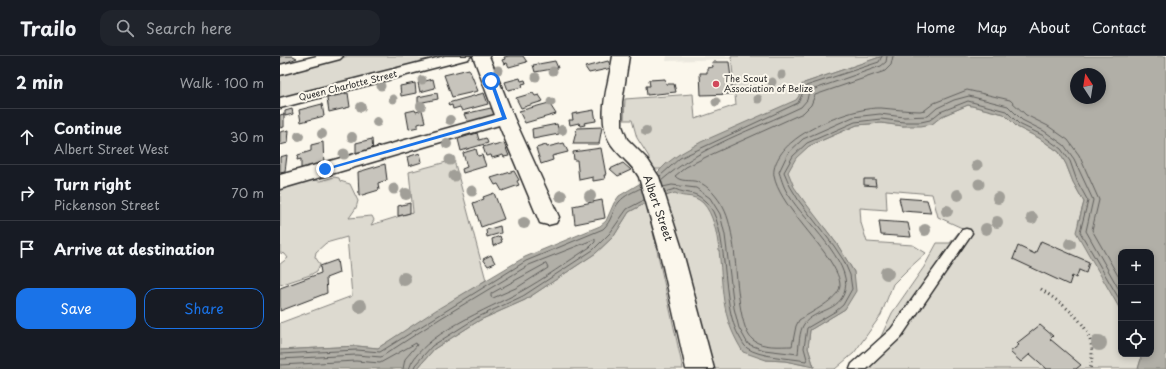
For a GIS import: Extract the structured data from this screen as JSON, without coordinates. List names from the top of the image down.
{
  "streets": {
    "street": ["Queen Charlotte Street", "Albert Street"]
  },
  "places": ["The Scout Association of Belize"],
  "north": "top",
  "page": {
    "header": "Trailo",
    "search": "Search here",
    "nav": [
      "Home",
      "Map",
      "About",
      "Contact"
    ],
    "heading": ["2 min", "Walk · 100 m"],
    "list": [
      ["Continue", "Albert Street West", "30 m"],
      ["Turn right", "Pickenson Street", "70 m"],
      "Arrive at destination"
    ],
    "map_buttons": ["+", "−"],
    "buttons": ["Save", "Share"]
  }
}
